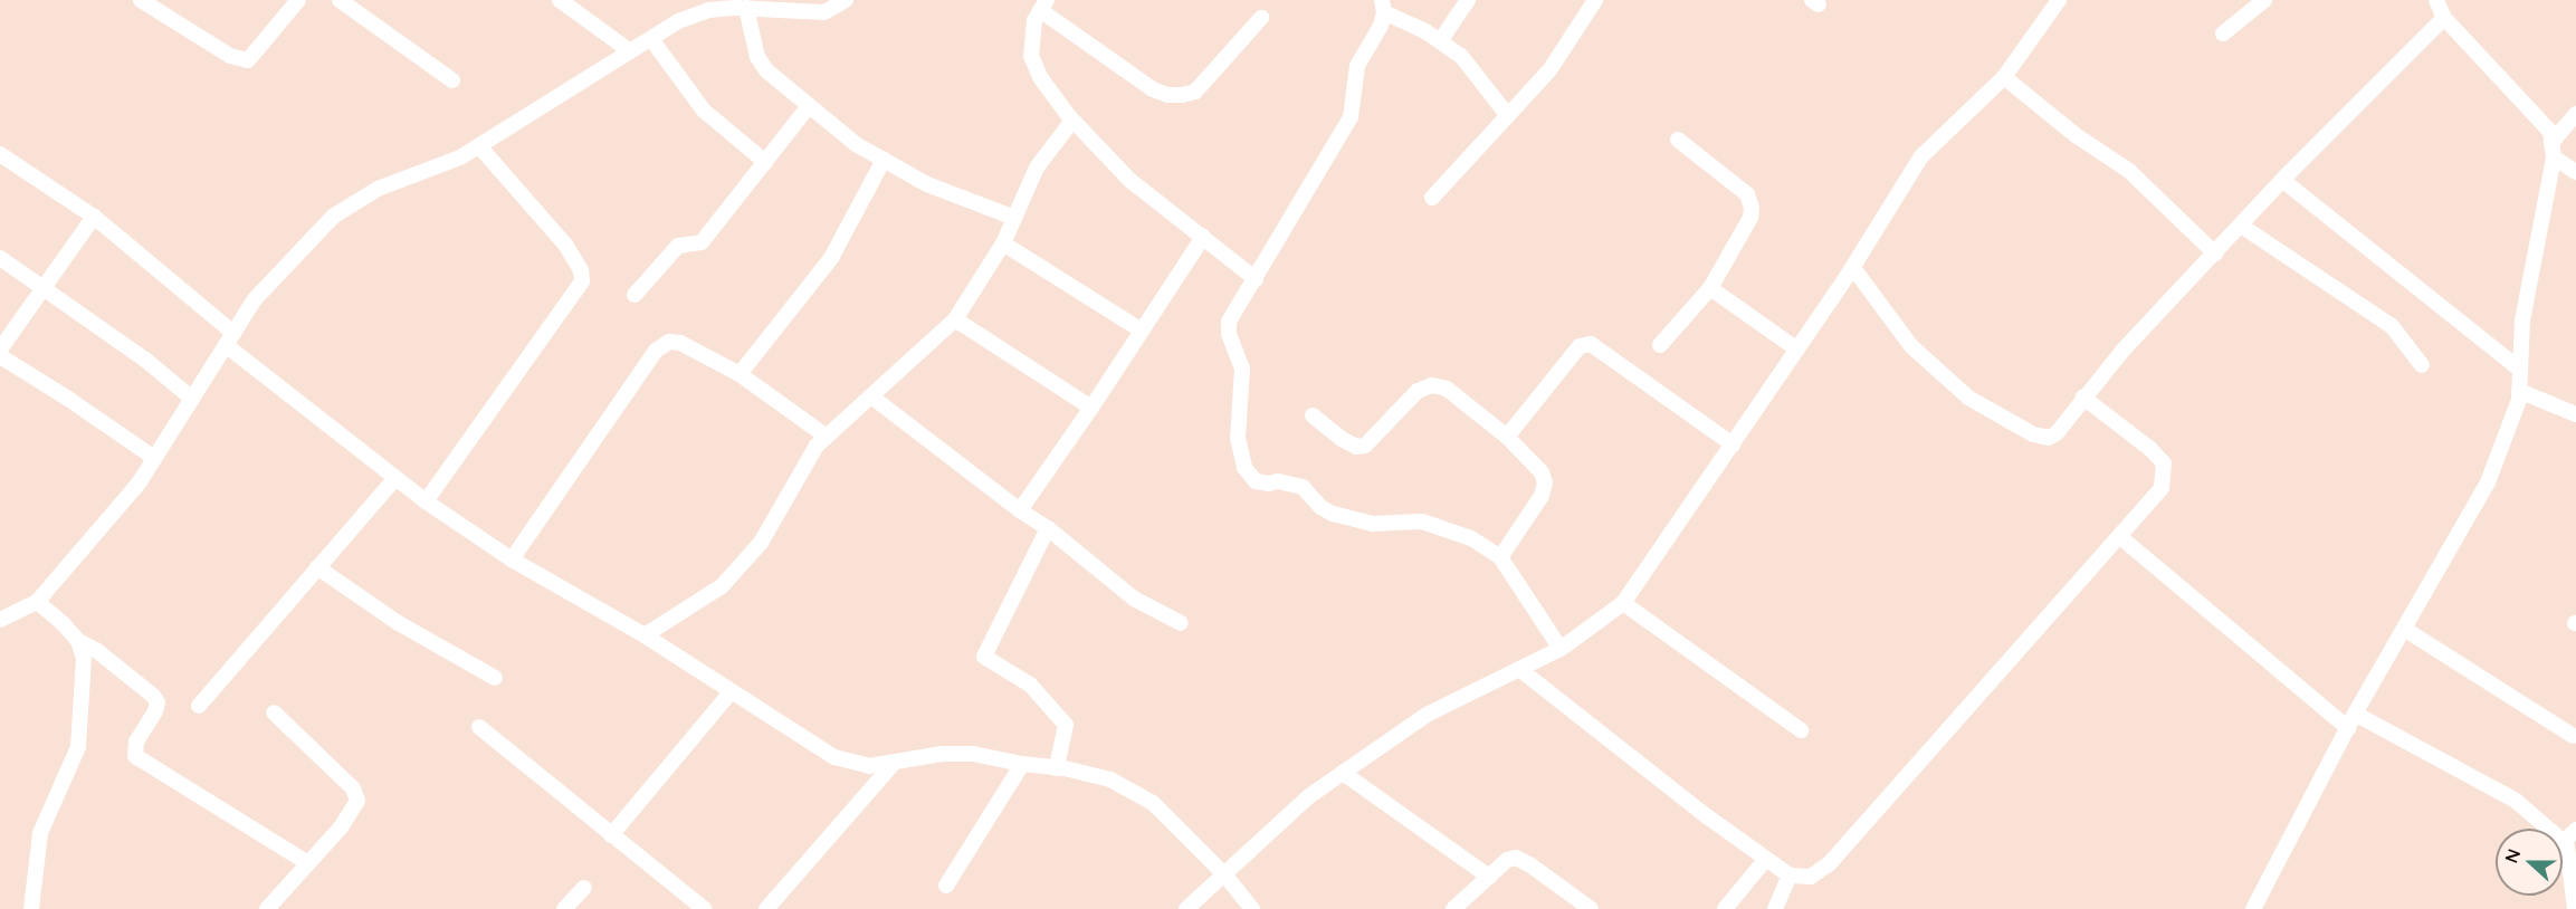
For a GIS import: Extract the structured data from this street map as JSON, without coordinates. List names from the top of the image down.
{
  "north": "left"
}
